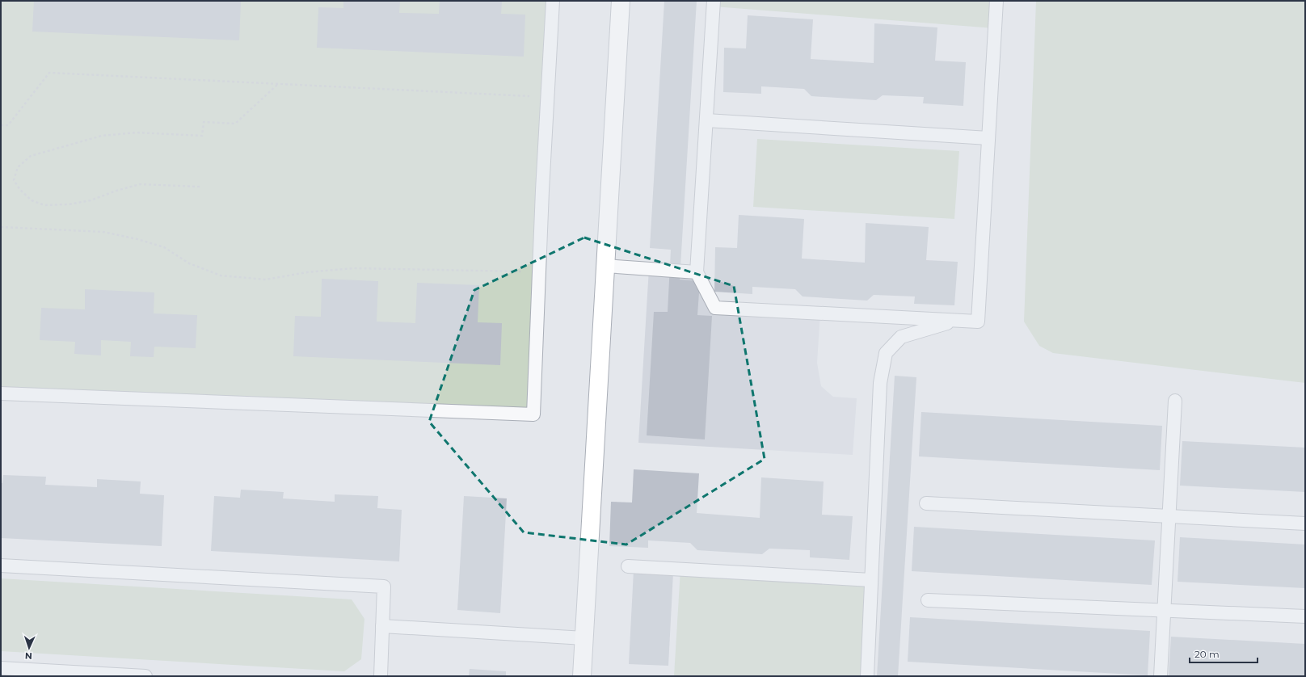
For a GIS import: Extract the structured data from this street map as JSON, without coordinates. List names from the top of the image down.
{
  "scale_bar": "20 m",
  "north": "bottom"
}
